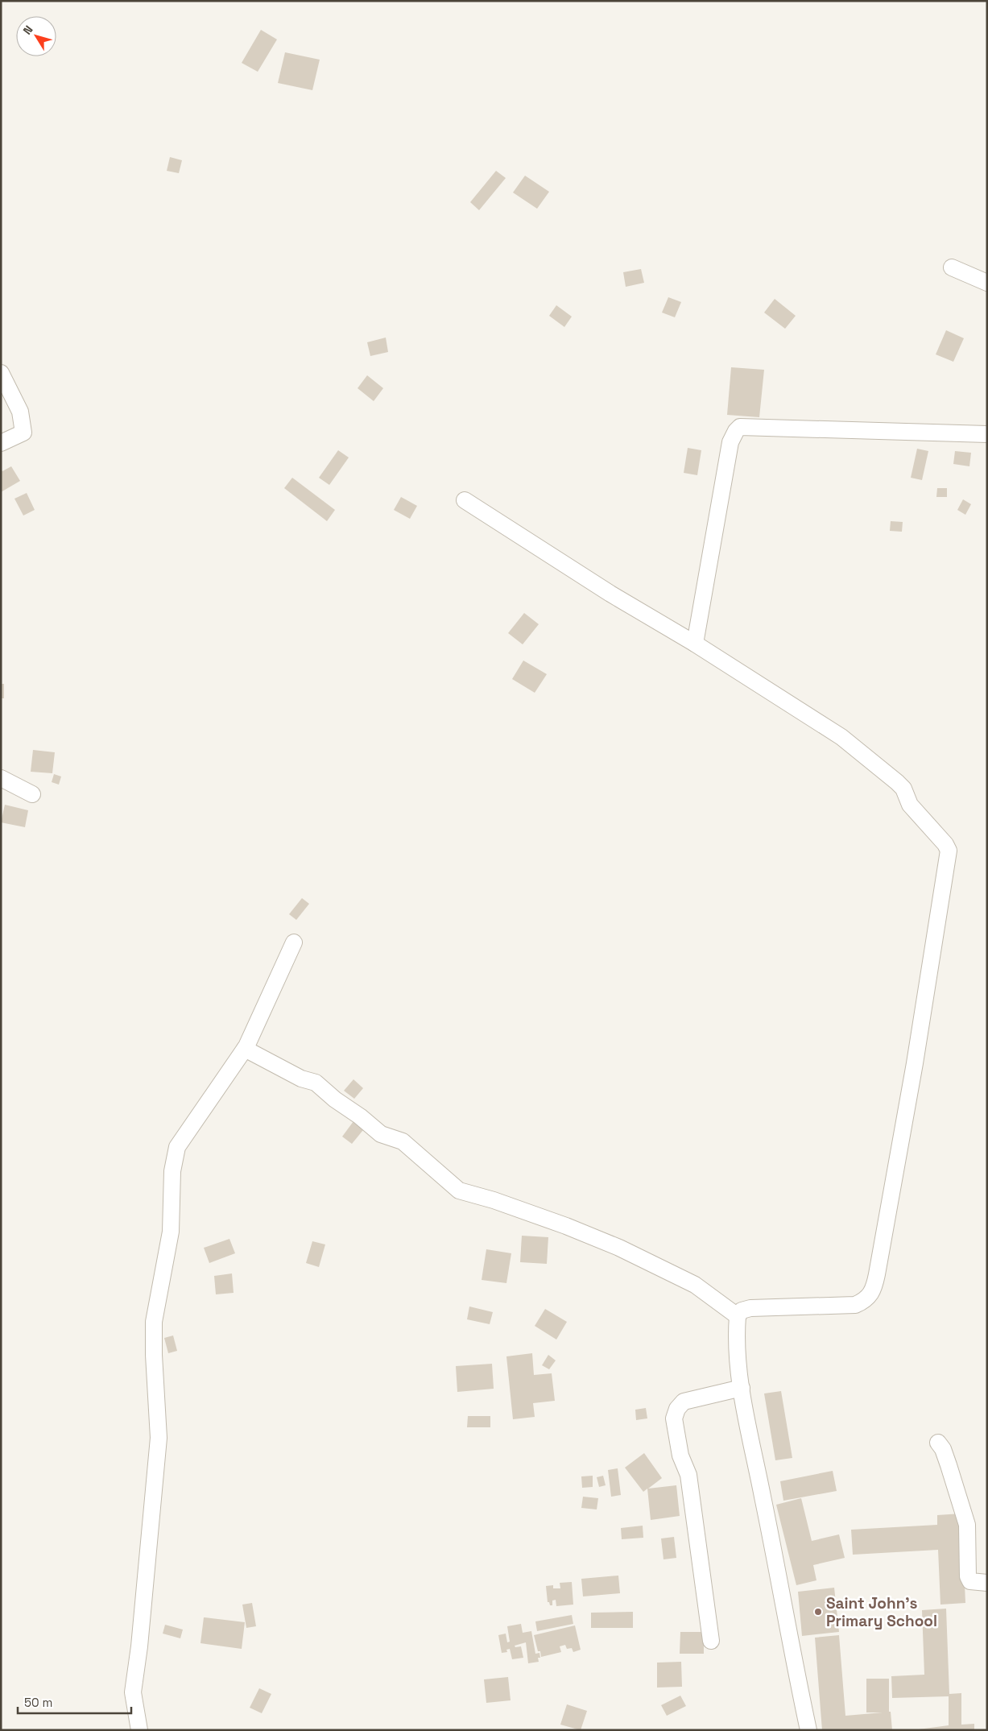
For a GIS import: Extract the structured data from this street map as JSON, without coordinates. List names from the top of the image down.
{
  "places": ["Saint John's Primary School"],
  "scale_bar": "50 m",
  "north": "top left"
}
